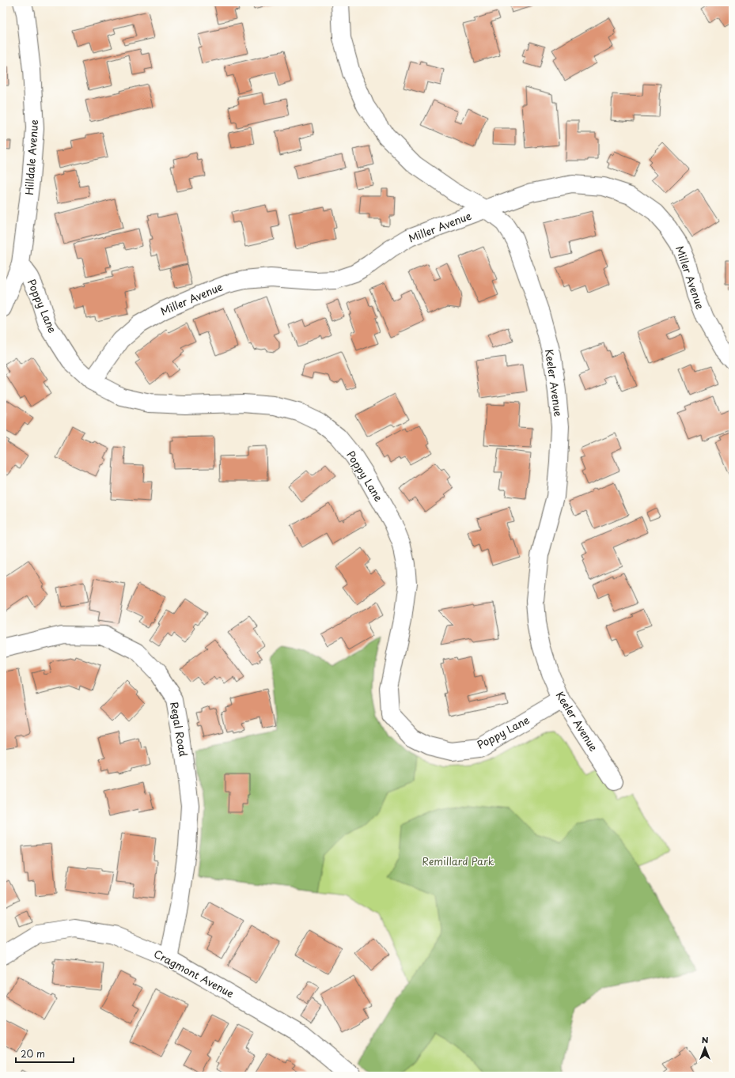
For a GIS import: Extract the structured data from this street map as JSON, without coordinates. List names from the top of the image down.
{
  "streets": {
    "street": [
      "Hilldale Avenue",
      "Miller Avenue",
      "Poppy Lane",
      "Keeler Avenue",
      "Regal Road",
      "Cragmont Avenue"
    ]
  },
  "crossings": [
    ["Hilldale Avenue", "Poppy Lane"],
    ["Miller Avenue", "Poppy Lane"],
    ["Miller Avenue", "Keeler Avenue"],
    ["Poppy Lane", "Keeler Avenue"],
    ["Regal Road", "Cragmont Avenue"]
  ],
  "parks": ["Remillard Park"],
  "scale_bar": "20 m",
  "north": "top"
}
